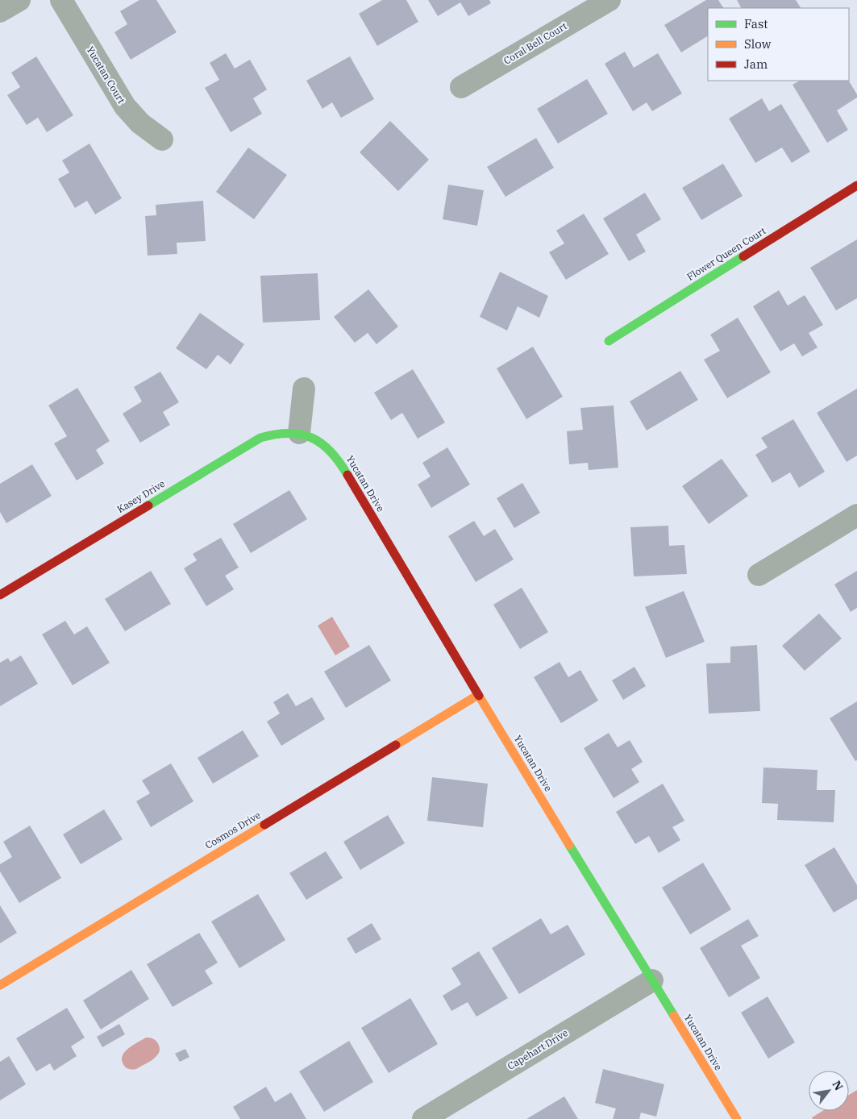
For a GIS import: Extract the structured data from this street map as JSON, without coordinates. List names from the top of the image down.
{
  "streets": {
    "street": [
      "Coral Bell Court",
      "Yucatan Court",
      "Flower Queen Court",
      "Yucatan Drive",
      "Kasey Drive",
      "Cosmos Drive",
      "Capehart Drive"
    ]
  },
  "crossings": [
    ["Yucatan Drive", "Kasey Drive"],
    ["Yucatan Drive", "Cosmos Drive"],
    ["Yucatan Drive", "Capehart Drive"]
  ],
  "legend": ["Fast", "Slow", "Jam"],
  "north": "top right"
}
